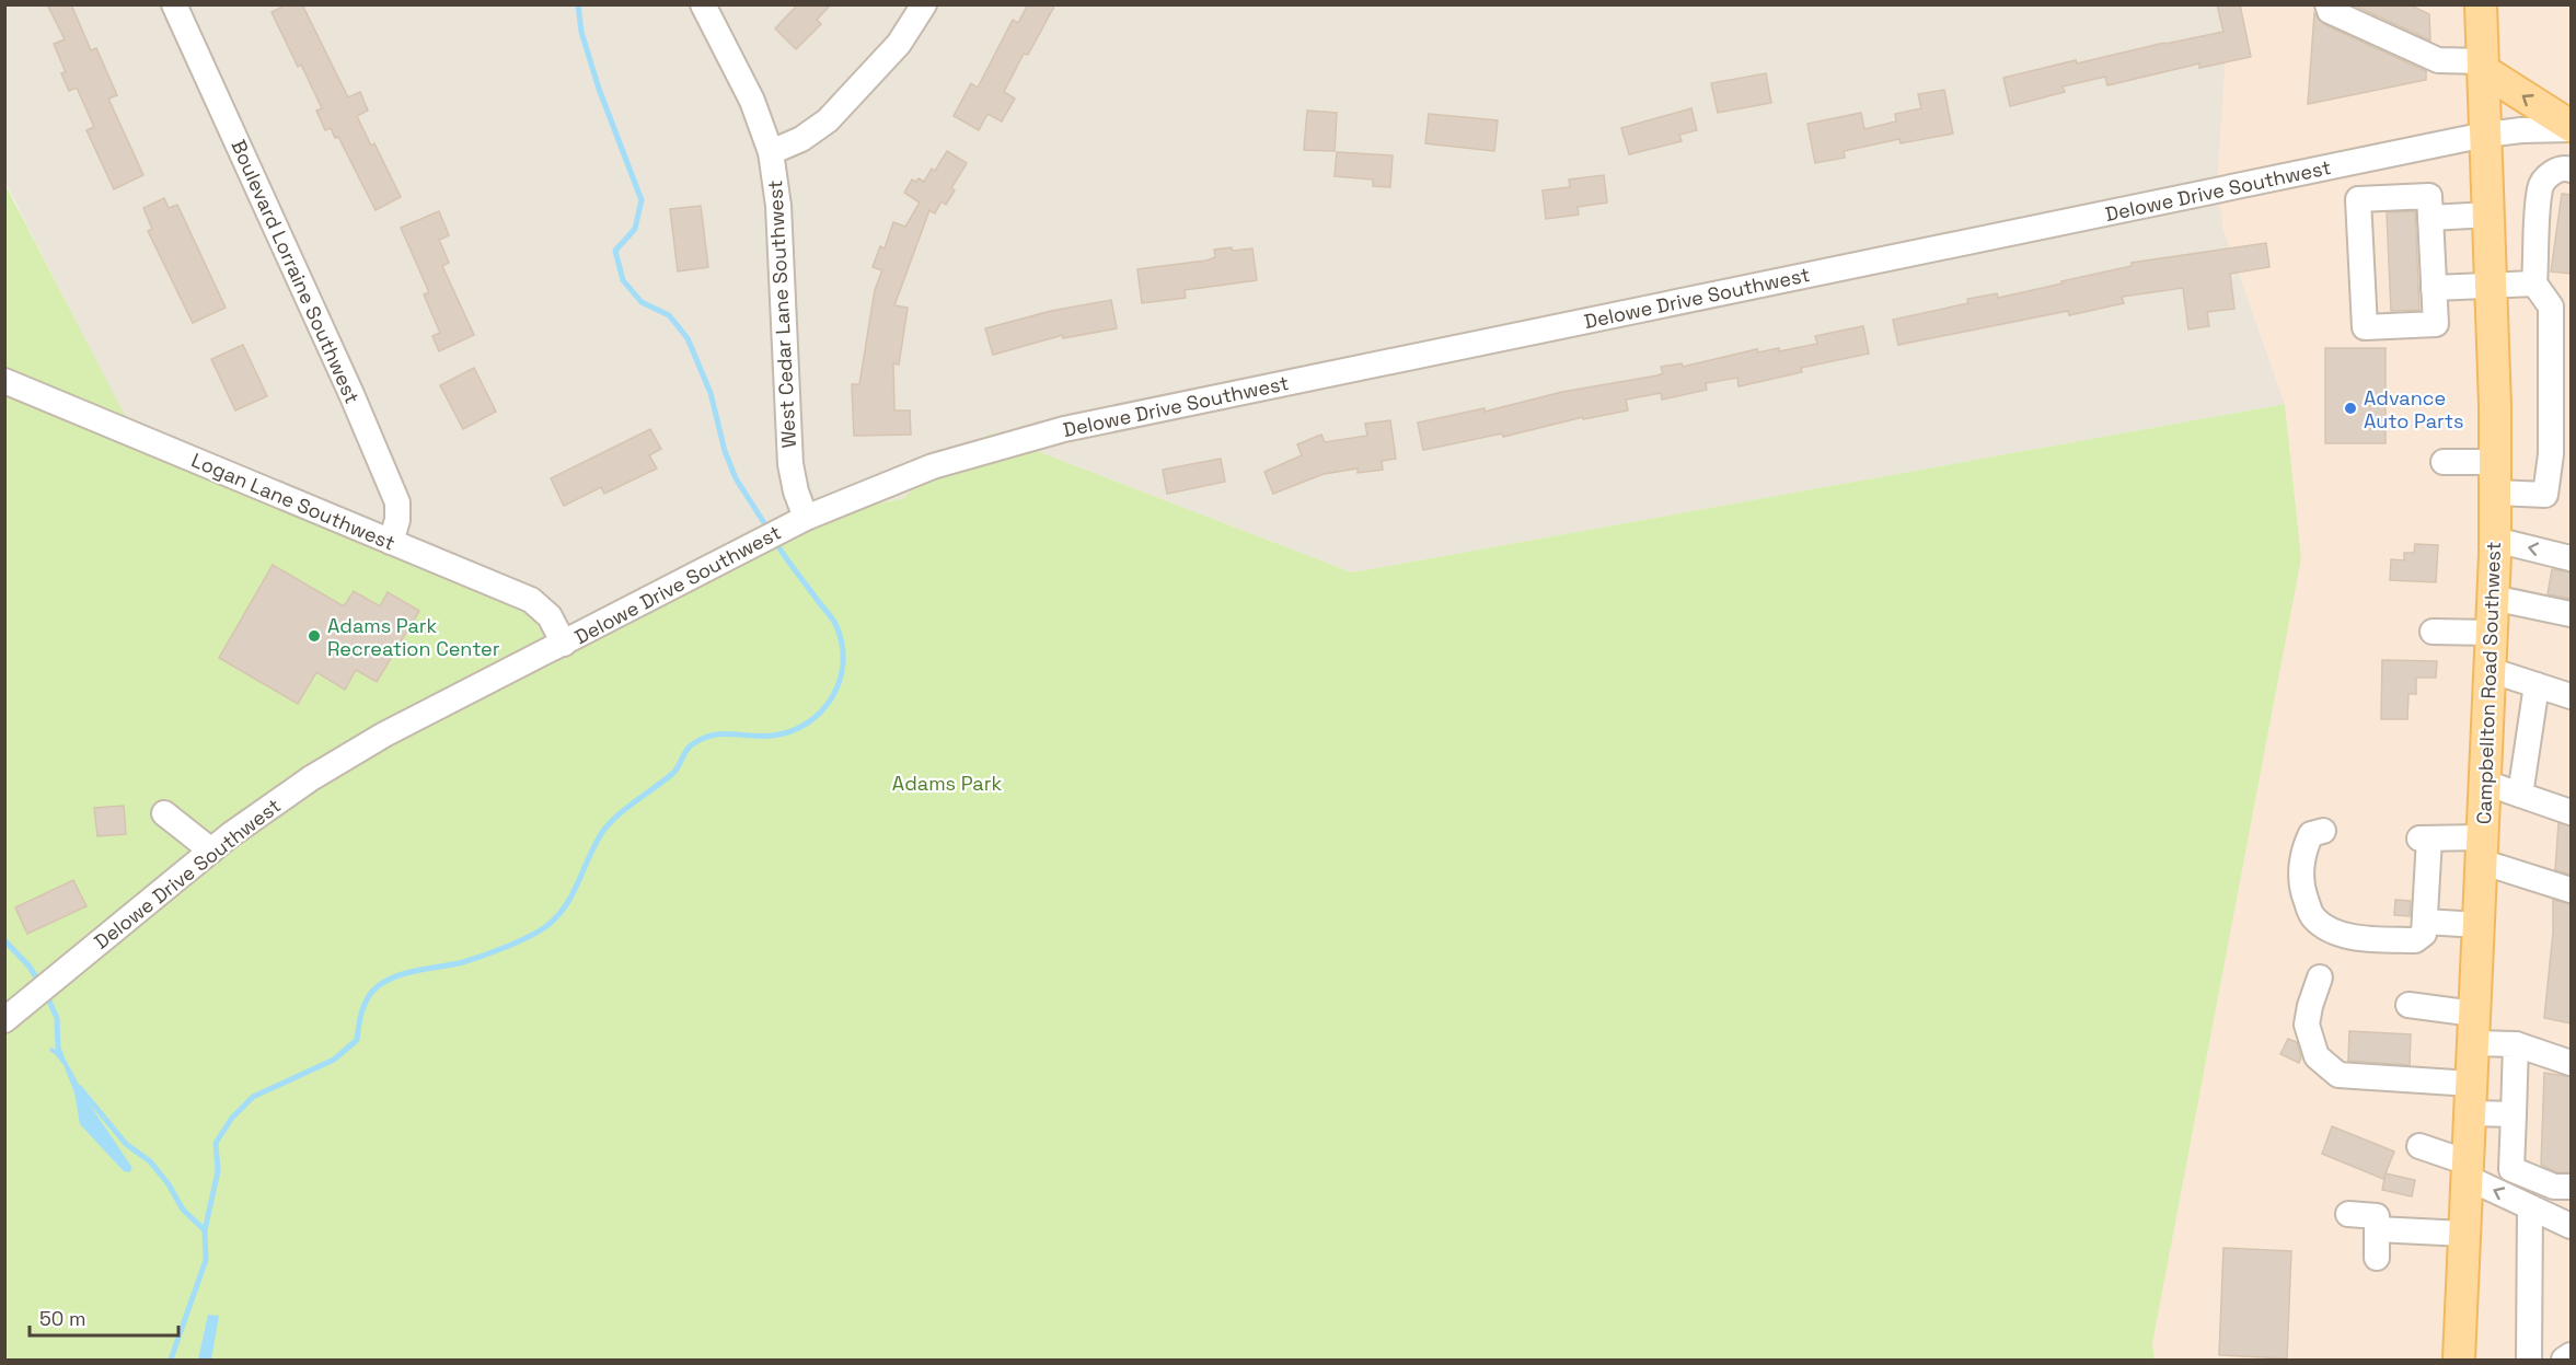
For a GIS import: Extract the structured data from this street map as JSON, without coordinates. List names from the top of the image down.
{
  "streets": {
    "main road": ["Campbellton Road Southwest"],
    "street": [
      "Delowe Drive Southwest",
      "Boulevard Lorraine Southwest",
      "West Cedar Lane Southwest",
      "Logan Lane Southwest"
    ]
  },
  "crossings": [
    ["Delowe Drive Southwest", "West Cedar Lane Southwest"],
    ["Delowe Drive Southwest", "Logan Lane Southwest"],
    ["Delowe Drive Southwest", "Campbellton Road Southwest"],
    ["Boulevard Lorraine Southwest", "Logan Lane Southwest"]
  ],
  "parks": ["Adams Park"],
  "places": ["Advance Auto Parts", "Adams Park Recreation Center"],
  "scale_bar": "50 m"
}
